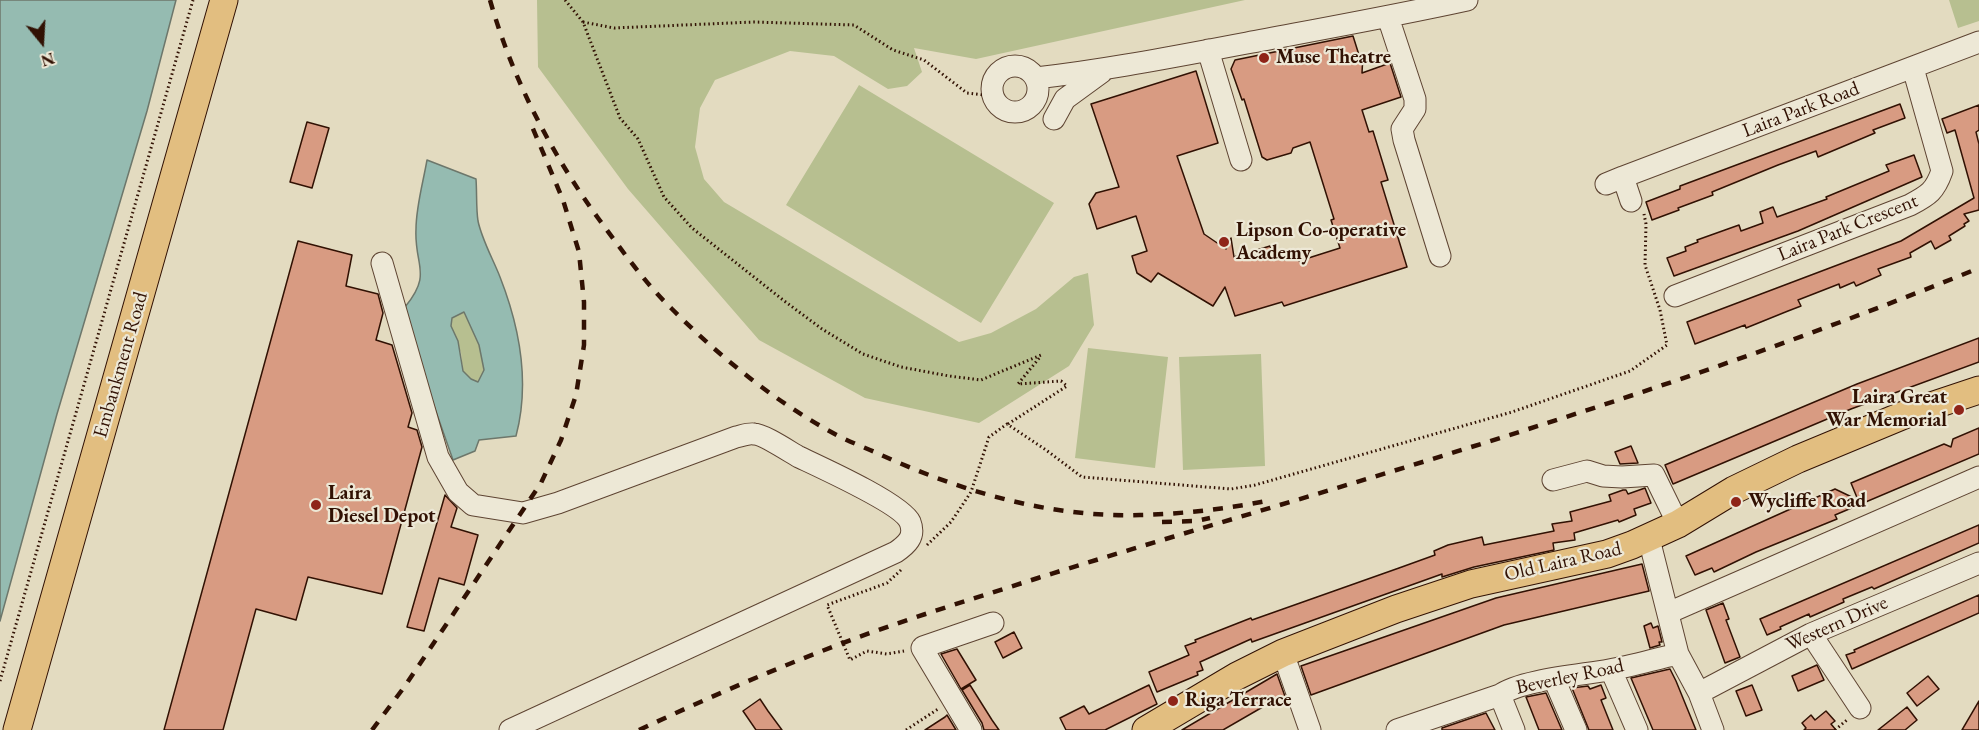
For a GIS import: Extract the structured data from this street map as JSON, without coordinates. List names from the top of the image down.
{
  "streets": {
    "main road": ["Embankment Road", "Old Laira Road"],
    "street": [
      "Laira Park Road",
      "Laira Park Crescent",
      "Western Drive",
      "Beverley Road"
    ]
  },
  "crossings": [
    ["Laira Park Road", "Laira Park Crescent"]
  ],
  "places": [
    "Muse Theatre",
    "Lipson Co-operative Academy",
    "Laira Great War Memorial",
    "Wycliffe Road",
    "Laira Diesel Depot",
    "Riga Terrace"
  ],
  "north": "bottom"
}
